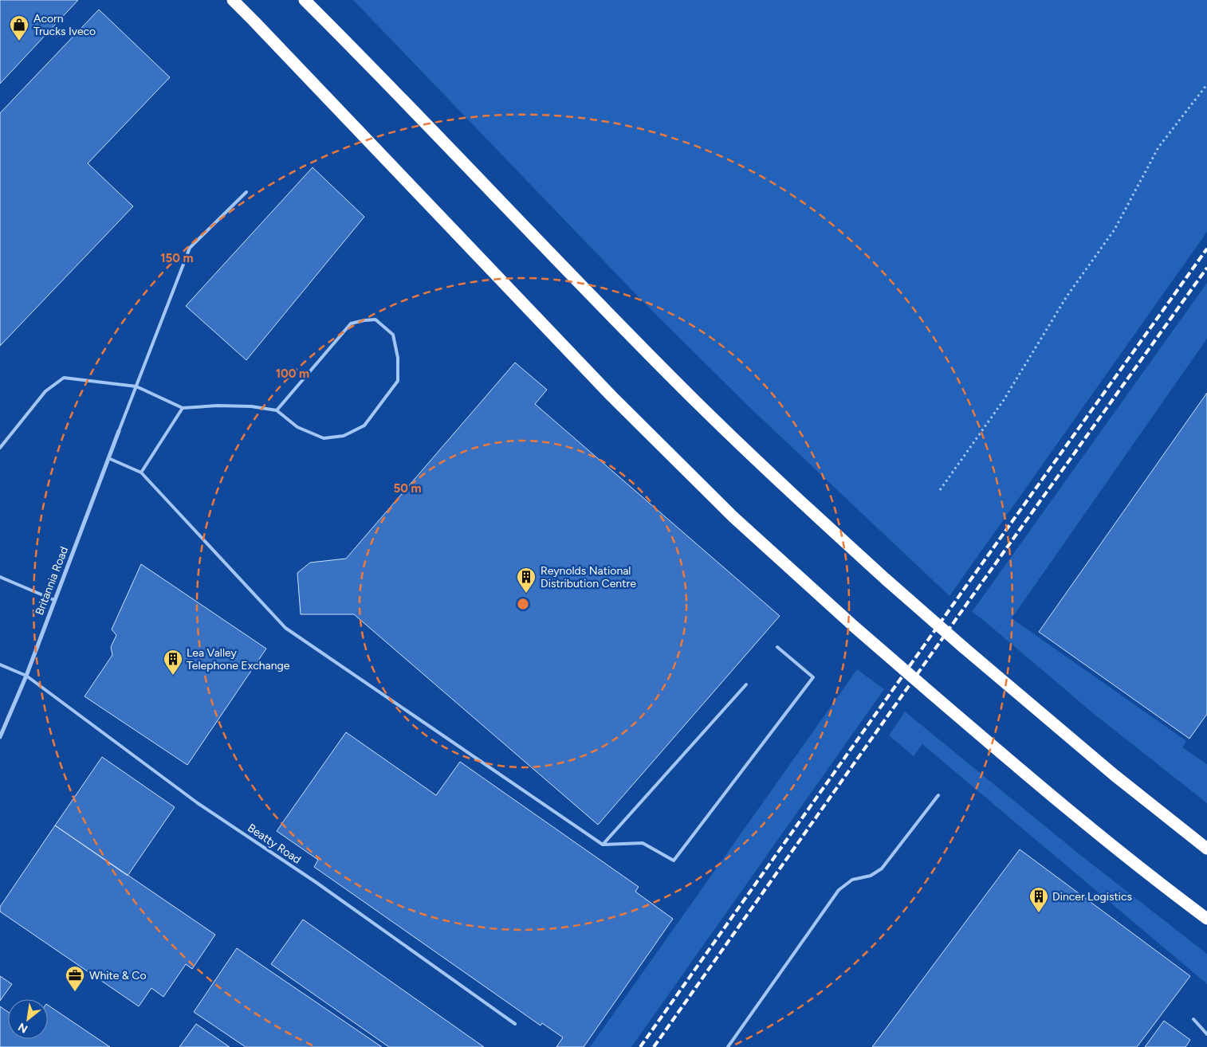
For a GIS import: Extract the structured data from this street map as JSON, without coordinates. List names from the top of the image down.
{
  "streets": {
    "street": ["Britannia Road"],
    "lane": ["Beatty Road"]
  },
  "crossings": [
    ["Britannia Road", "Beatty Road"]
  ],
  "places": {
    "shop": ["Acorn Trucks Iveco"],
    "building": ["Reynolds National Distribution Centre", "Lea Valley Telephone Exchange", "Dincer Logistics"],
    "office": ["White & Co"]
  },
  "north": "bottom left",
  "rings": ["150 m", "100 m", "50 m"]
}
